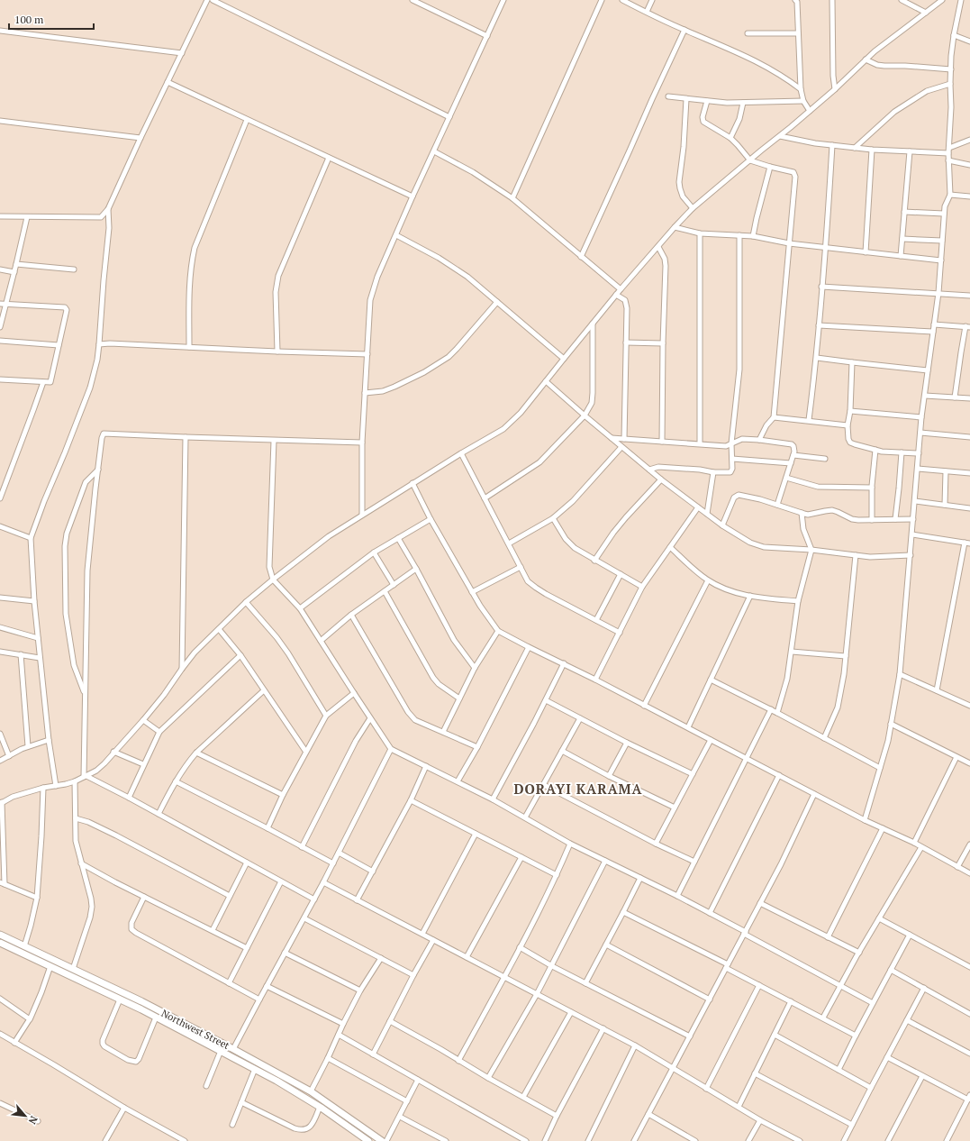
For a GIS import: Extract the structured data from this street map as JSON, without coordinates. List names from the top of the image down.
{
  "streets": {
    "main road": ["Northwest Street"]
  },
  "districts": ["DORAYI KARAMA"],
  "scale_bar": "100 m",
  "north": "bottom right"
}
